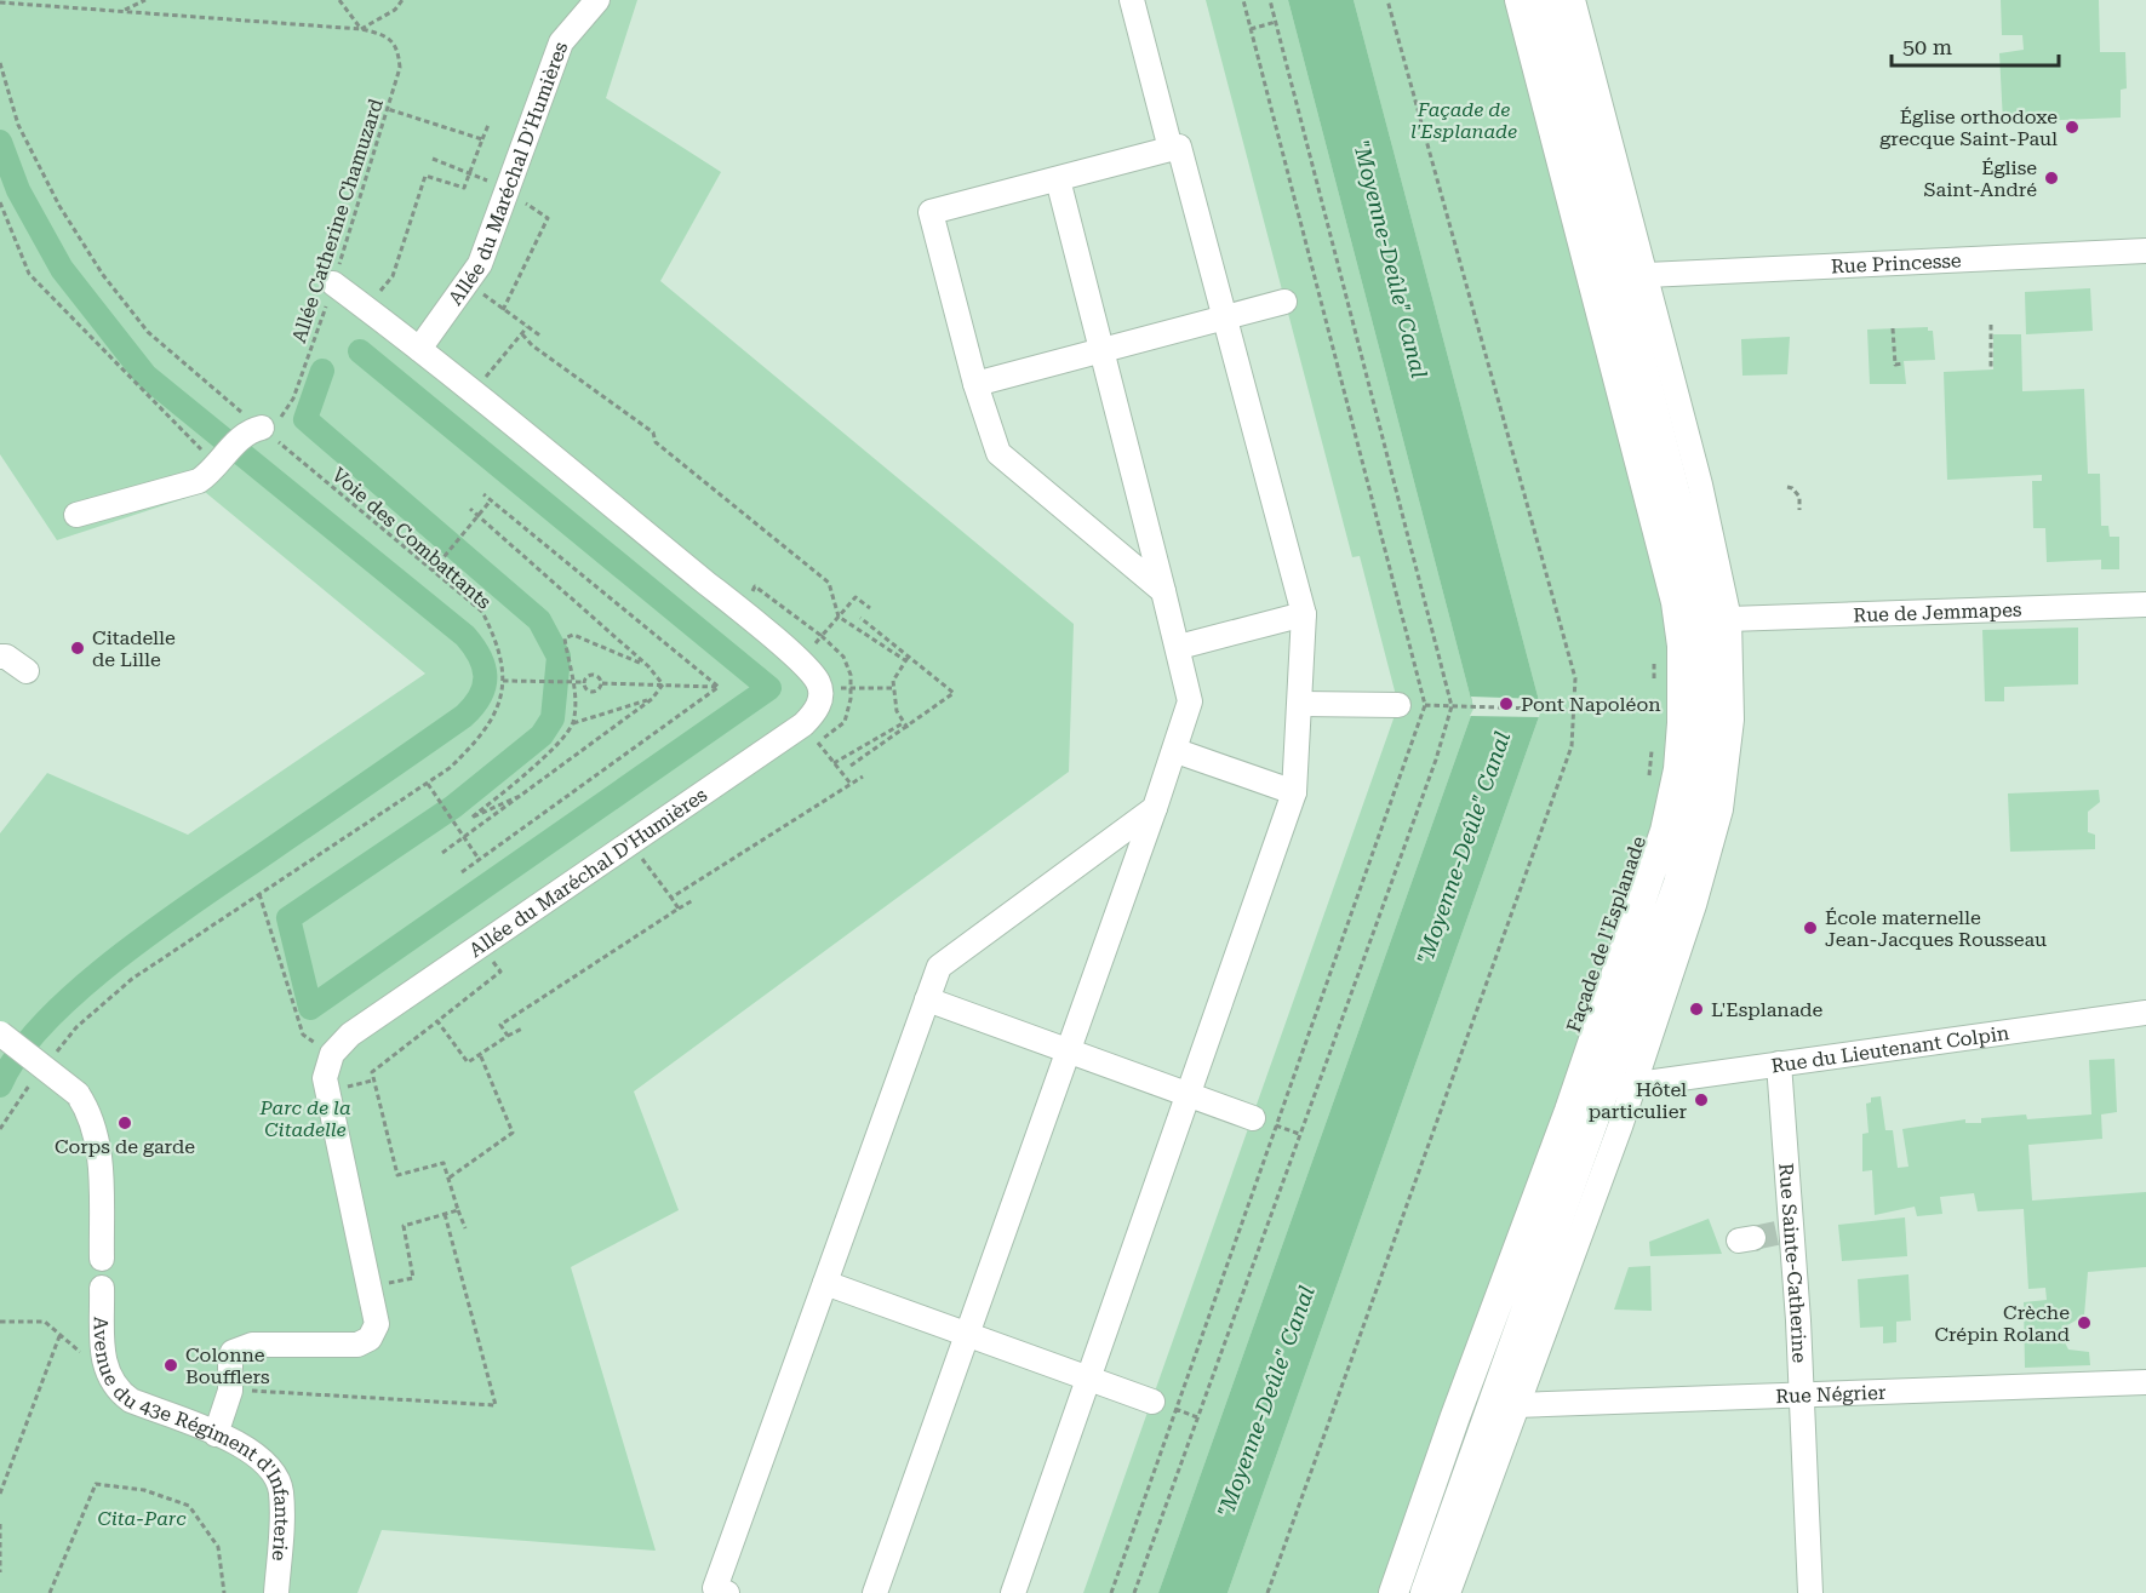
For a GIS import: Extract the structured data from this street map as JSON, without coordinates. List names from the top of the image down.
{
  "streets": {
    "main road": ["Façade de l'Esplanade"],
    "street": [
      "Allée du Maréchal D'Humières",
      "Rue Princesse",
      "Rue de Jemmapes",
      "Rue du Lieutenant Colpin",
      "Rue Sainte-Catherine",
      "Rue Négrier",
      "Avenue du 43e Régiment d'Infanterie"
    ],
    "path": ["Allée Catherine Chamuzard", "Voie des Combattants"]
  },
  "crossings": [
    ["Allée du Maréchal D'Humières", "Allée Catherine Chamuzard"],
    ["Allée Catherine Chamuzard", "Voie des Combattants"],
    ["Façade de l'Esplanade", "Rue du Lieutenant Colpin"],
    ["Rue du Lieutenant Colpin", "Rue Sainte-Catherine"],
    ["Rue Sainte-Catherine", "Rue Négrier"]
  ],
  "water": ["\"Moyenne-Deûle\" Canal"],
  "parks": ["Façade de l'Esplanade", "Parc de la Citadelle", "Cita-Parc"],
  "places": [
    "Église orthodoxe grecque Saint-Paul",
    "Église Saint-André",
    "Citadelle de Lille",
    "Pont Napoléon",
    "École maternelle Jean-Jacques Rousseau",
    "L'Esplanade",
    "Hôtel particulier",
    "Corps de garde",
    "Crèche Crépin Roland",
    "Colonne Boufflers"
  ],
  "scale_bar": "50 m"
}
